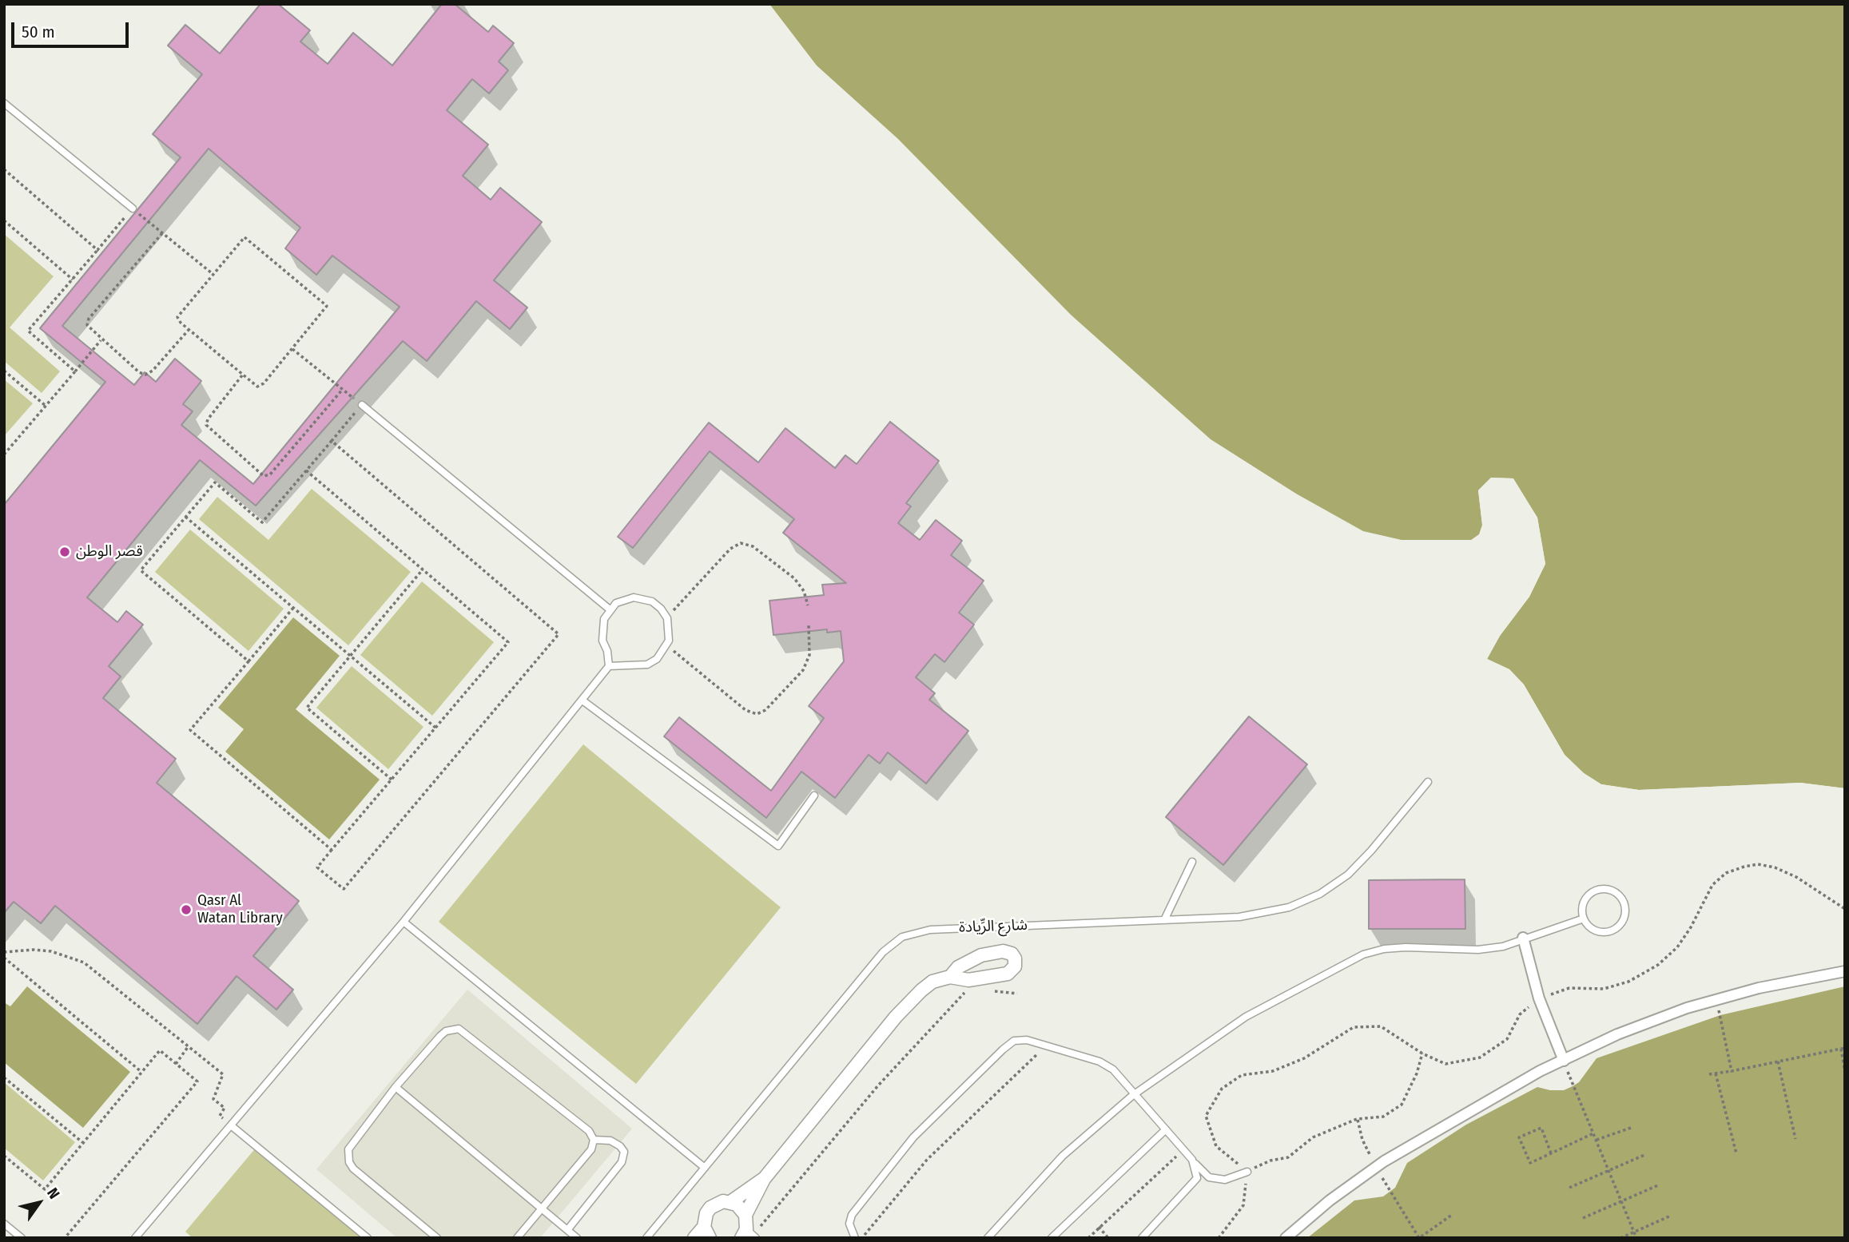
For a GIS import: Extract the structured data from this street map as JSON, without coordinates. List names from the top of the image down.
{
  "streets": {
    "lane": ["شارع الرِّيادة"]
  },
  "places": ["قصر الوطن", "Qasr Al Watan Library"],
  "scale_bar": "50 m",
  "north": "top right"
}
